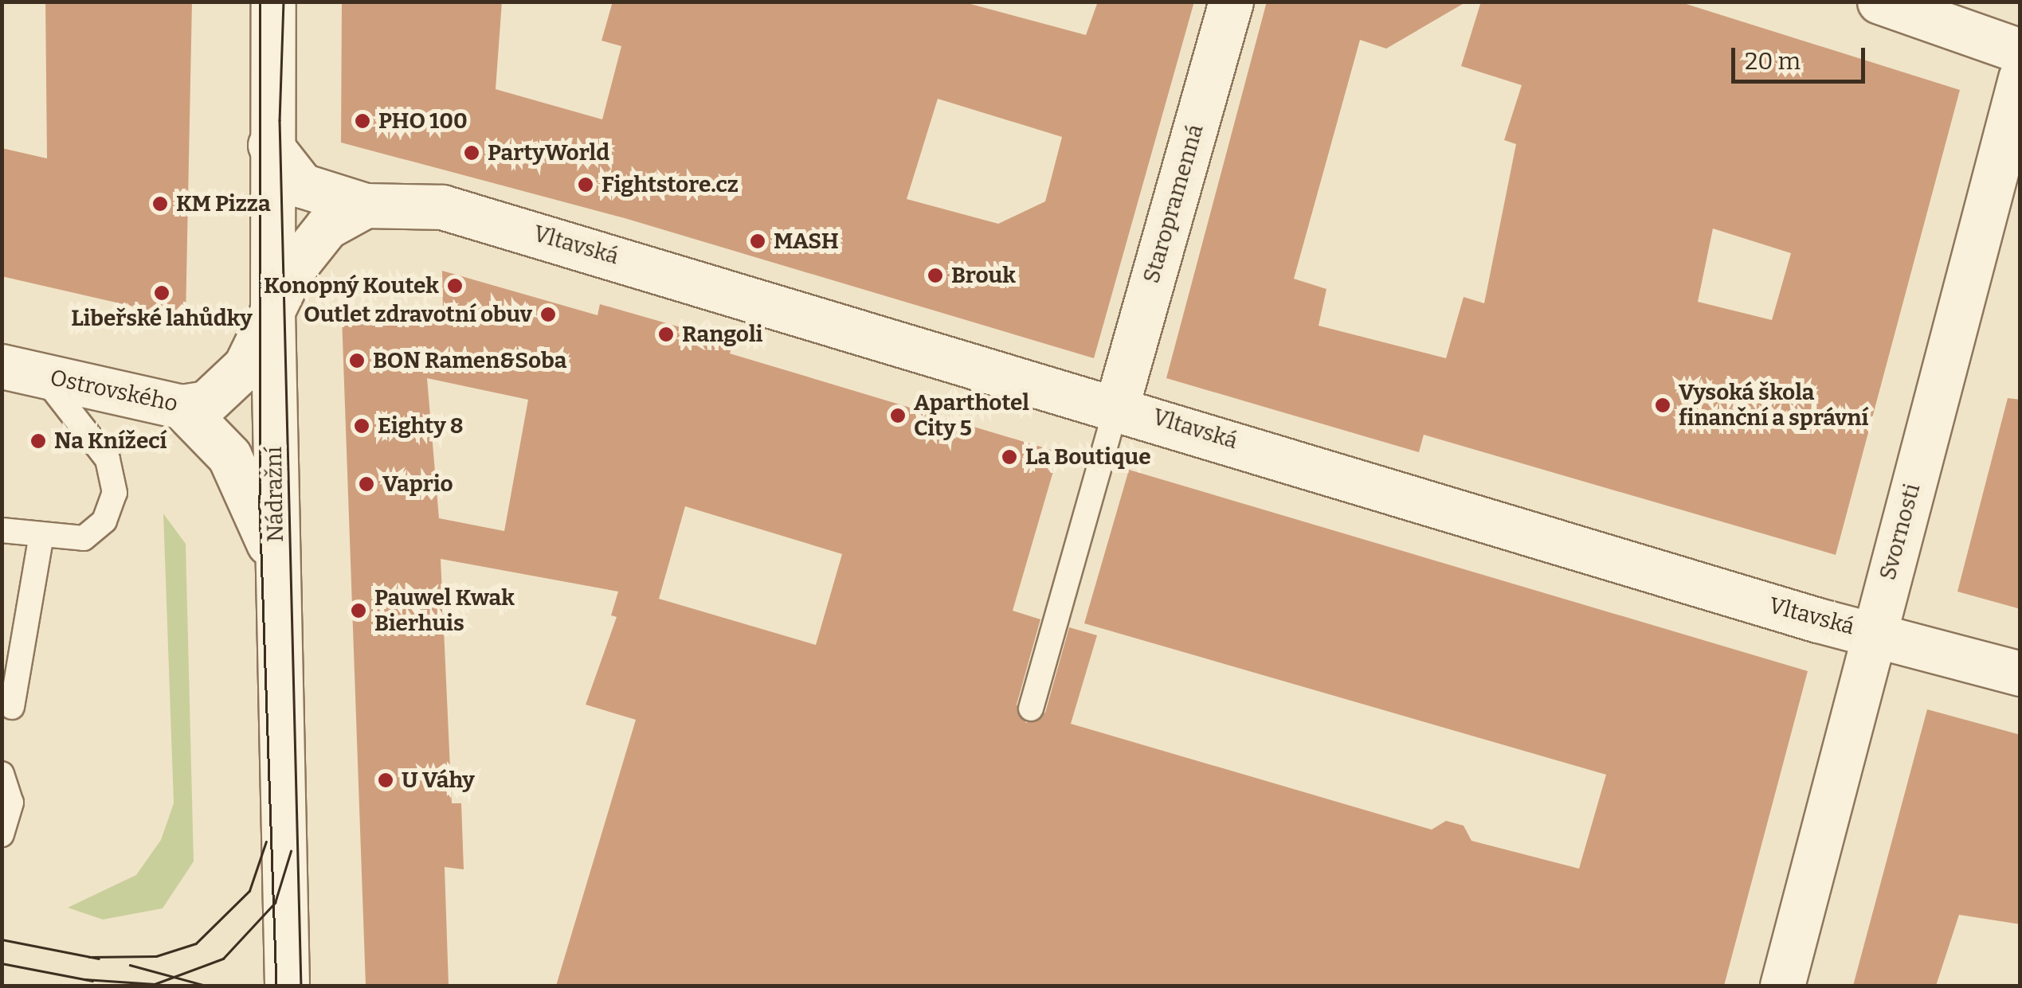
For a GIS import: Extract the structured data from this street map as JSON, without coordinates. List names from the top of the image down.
{
  "streets": {
    "main road": [
      "Staropramenná",
      "Vltavská",
      "Ostrovského",
      "Nádražní",
      "Svornosti"
    ]
  },
  "crossings": [
    ["Staropramenná", "Vltavská"],
    ["Vltavská", "Nádražní"],
    ["Vltavská", "Svornosti"],
    ["Ostrovského", "Nádražní"]
  ],
  "places": [
    "PHO 100",
    "PartyWorld",
    "Fightstore.cz",
    "KM Pizza",
    "MASH",
    "Brouk",
    "Konopný Koutek",
    "Libeřské lahůdky",
    "Outlet zdravotní obuv",
    "Rangoli",
    "BON Ramen&Soba",
    "Vysoká škola finanční a správní",
    "Aparthotel City 5",
    "Eighty 8",
    "Na Knížecí",
    "La Boutique",
    "Vaprio",
    "Pauwel Kwak Bierhuis",
    "U Váhy"
  ],
  "scale_bar": "20 m"
}
